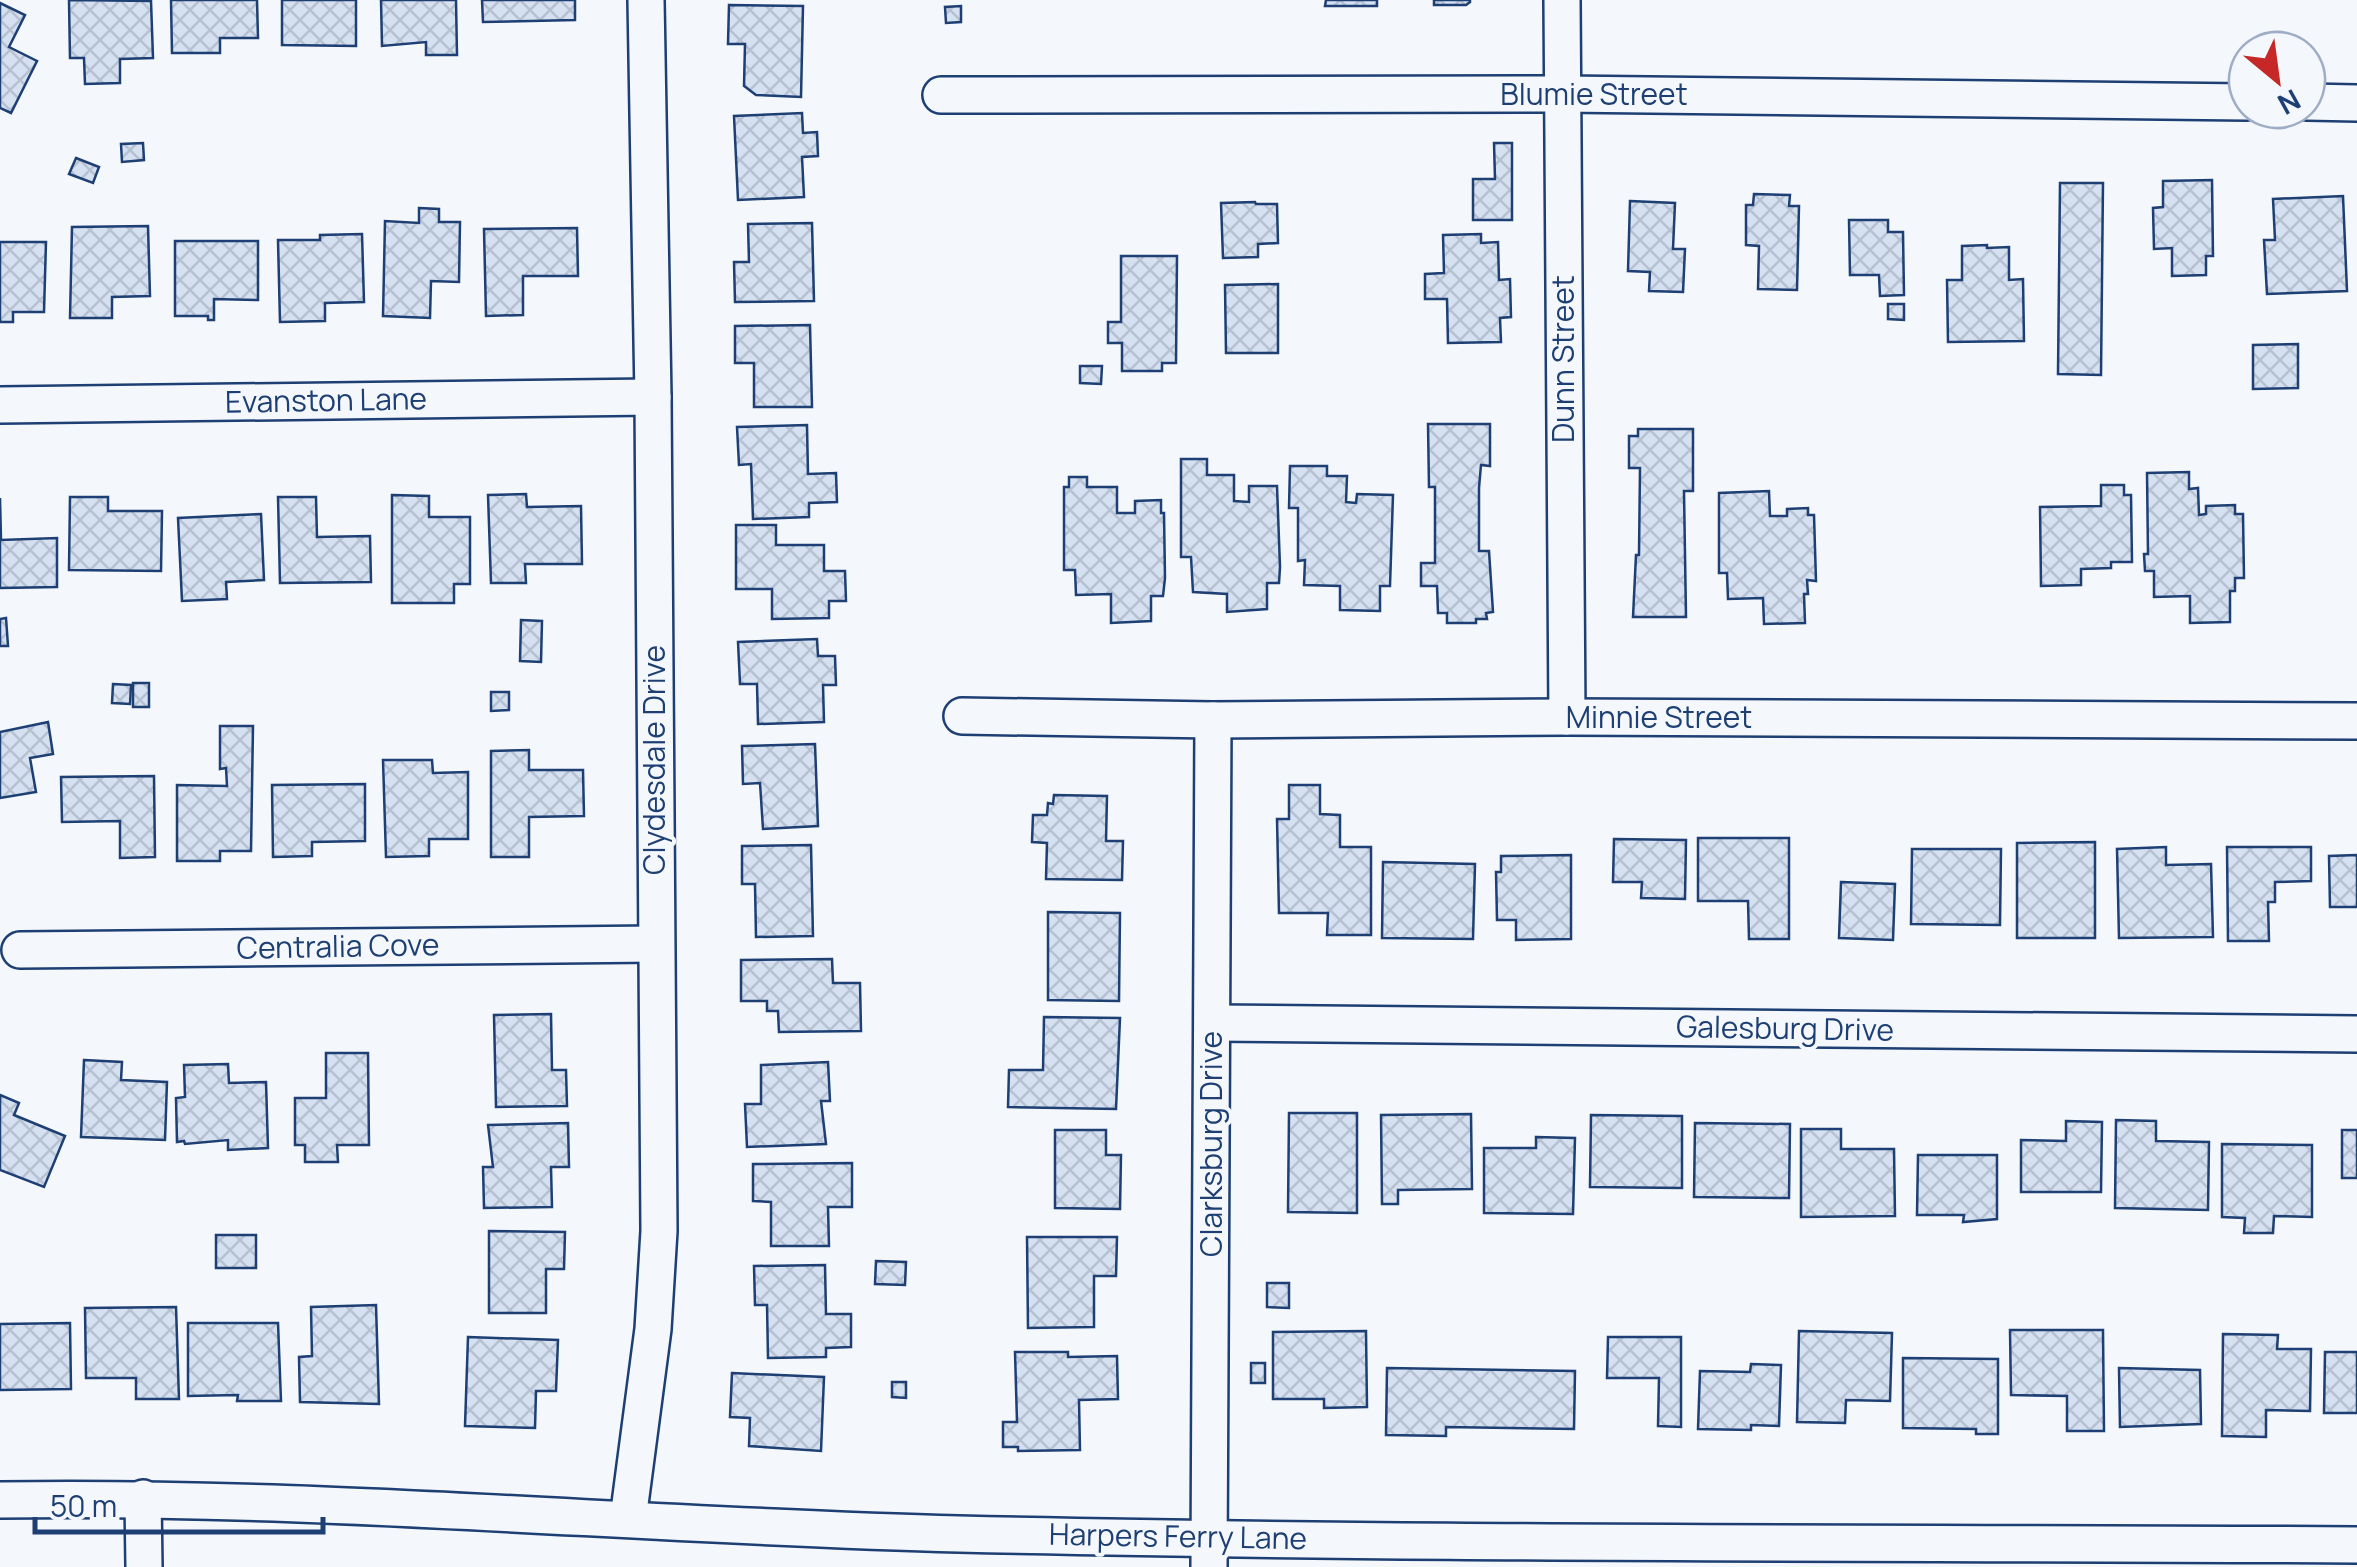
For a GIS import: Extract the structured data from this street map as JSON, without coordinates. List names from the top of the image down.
{
  "streets": {
    "street": [
      "Blumie Street",
      "Dunn Street",
      "Evanston Lane",
      "Minnie Street",
      "Clydesdale Drive",
      "Centralia Cove",
      "Galesburg Drive",
      "Clarksburg Drive",
      "Harpers Ferry Lane"
    ]
  },
  "crossings": [
    ["Blumie Street", "Dunn Street"],
    ["Dunn Street", "Minnie Street"],
    ["Evanston Lane", "Clydesdale Drive"],
    ["Minnie Street", "Clarksburg Drive"],
    ["Clydesdale Drive", "Centralia Cove"],
    ["Clydesdale Drive", "Harpers Ferry Lane"],
    ["Galesburg Drive", "Clarksburg Drive"],
    ["Clarksburg Drive", "Harpers Ferry Lane"]
  ],
  "scale_bar": "50 m",
  "north": "bottom right"
}
